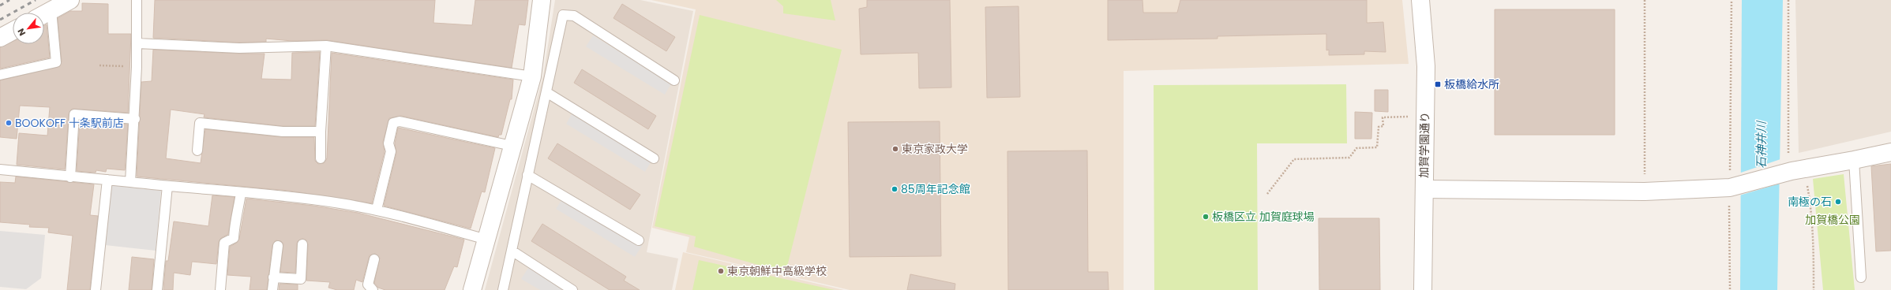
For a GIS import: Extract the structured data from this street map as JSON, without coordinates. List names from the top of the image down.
{
  "streets": {
    "street": ["加賀学園通り"]
  },
  "water": ["石神井川"],
  "parks": ["加賀橋公園"],
  "places": {
    "transit": ["板橋給水所"],
    "other": [
      "BOOKOFF 十条駅前店",
      "東京家政大学",
      "85周年記念館",
      "南極の石",
      "板橋区立 加賀庭球場",
      "東京朝鮮中高級学校"
    ]
  },
  "north": "bottom left"
}
